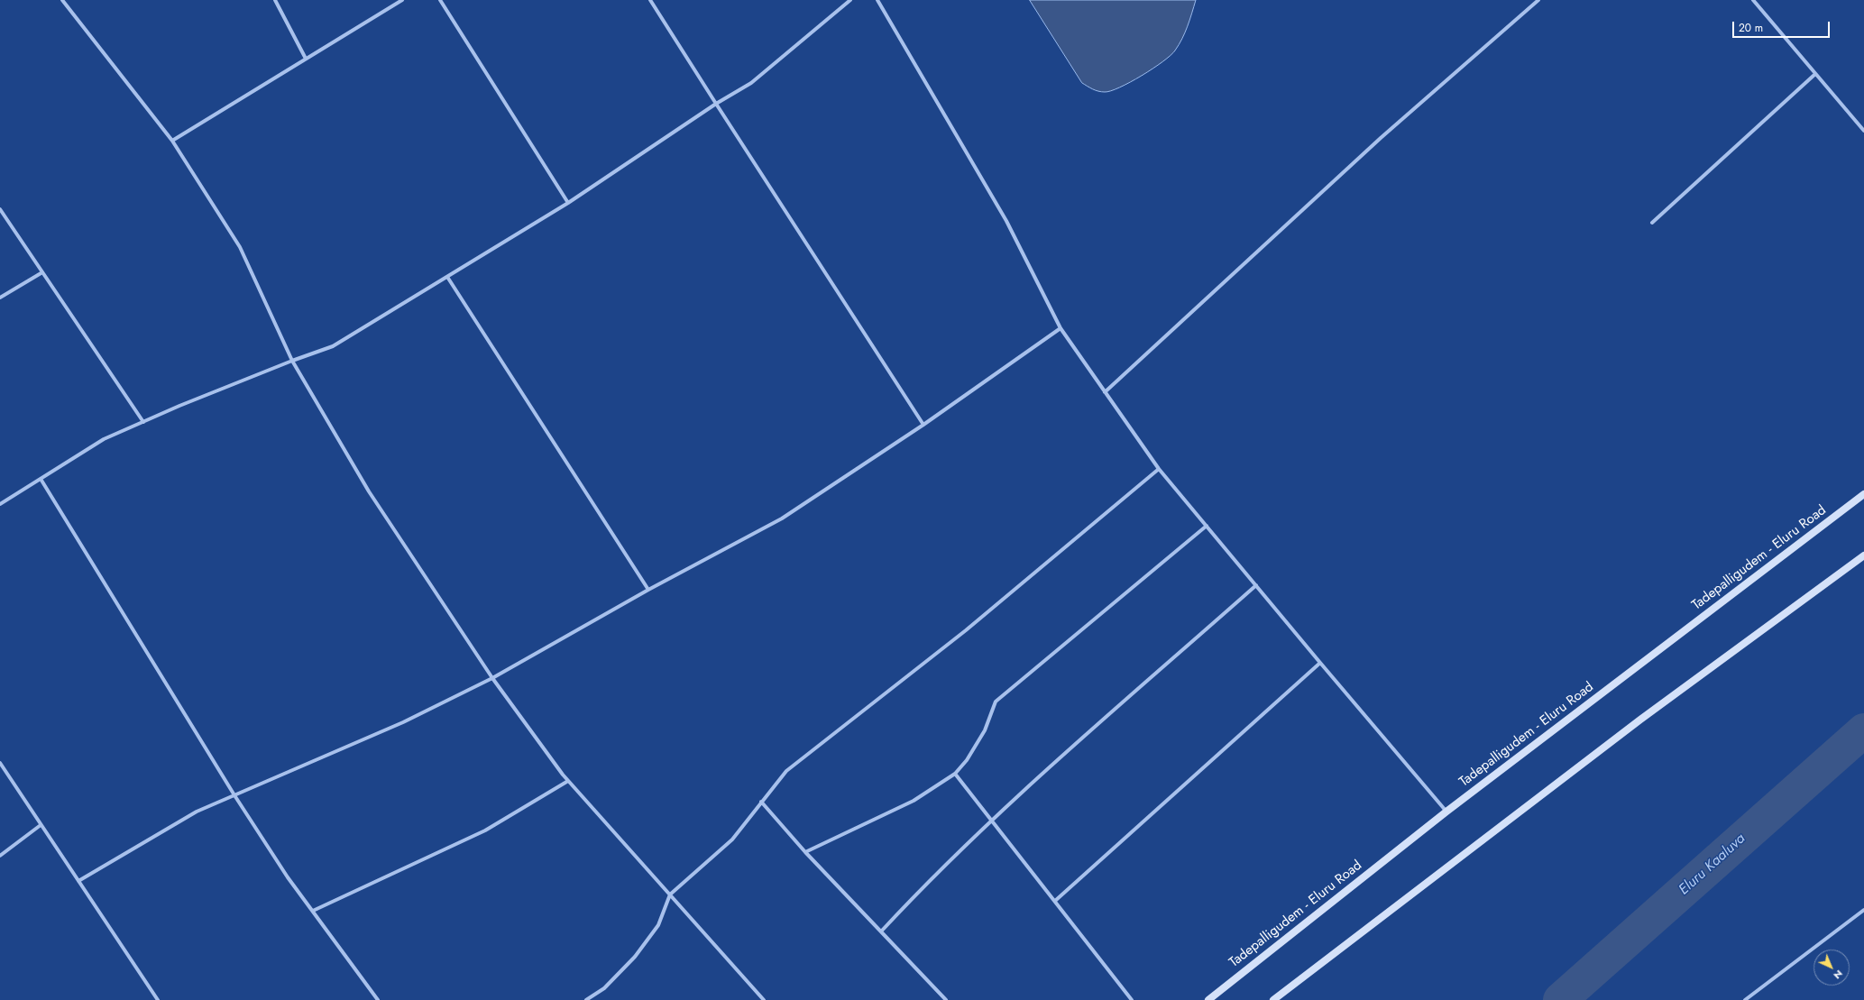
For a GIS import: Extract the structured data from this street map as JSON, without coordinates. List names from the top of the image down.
{
  "streets": {
    "main road": ["Tadepalligudem - Eluru Road"]
  },
  "water": ["Eluru Kaaluva"],
  "scale_bar": "20 m",
  "north": "bottom right"
}
